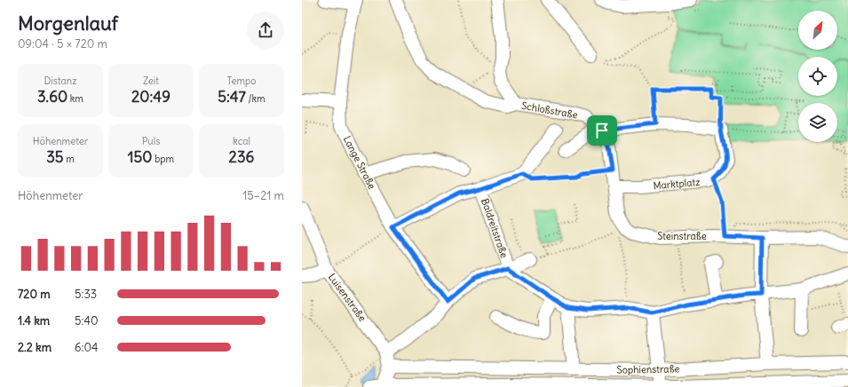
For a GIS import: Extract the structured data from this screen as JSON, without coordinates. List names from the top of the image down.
{
  "streets": {
    "street": [
      "Schloßstraße",
      "Lange Straße",
      "Marktplatz",
      "Baldreitstraße",
      "Steinstraße",
      "Luisenstraße",
      "Sophienstraße"
    ]
  },
  "crossings": [
    ["Luisenstraße", "Sophienstraße"]
  ],
  "north": "top right",
  "page": {
    "heading": ["Morgenlauf", "09:04 · 5 × 720 m"],
    "stats": [
      ["Distanz", "3.60 km"],
      ["Zeit", "20:49"],
      ["Tempo", "5:47 /km"],
      ["Höhenmeter", "35 m"],
      ["Puls", "150 bpm"],
      ["kcal", "236"]
    ],
    "chart": ["Höhenmeter", "15–21 m"],
    "list": [
      {
        "name": "720 m",
        "note": "5:33"
      },
      {
        "name": "1.4 km",
        "note": "5:40"
      },
      {
        "name": "2.2 km",
        "note": "6:04"
      }
    ]
  }
}
